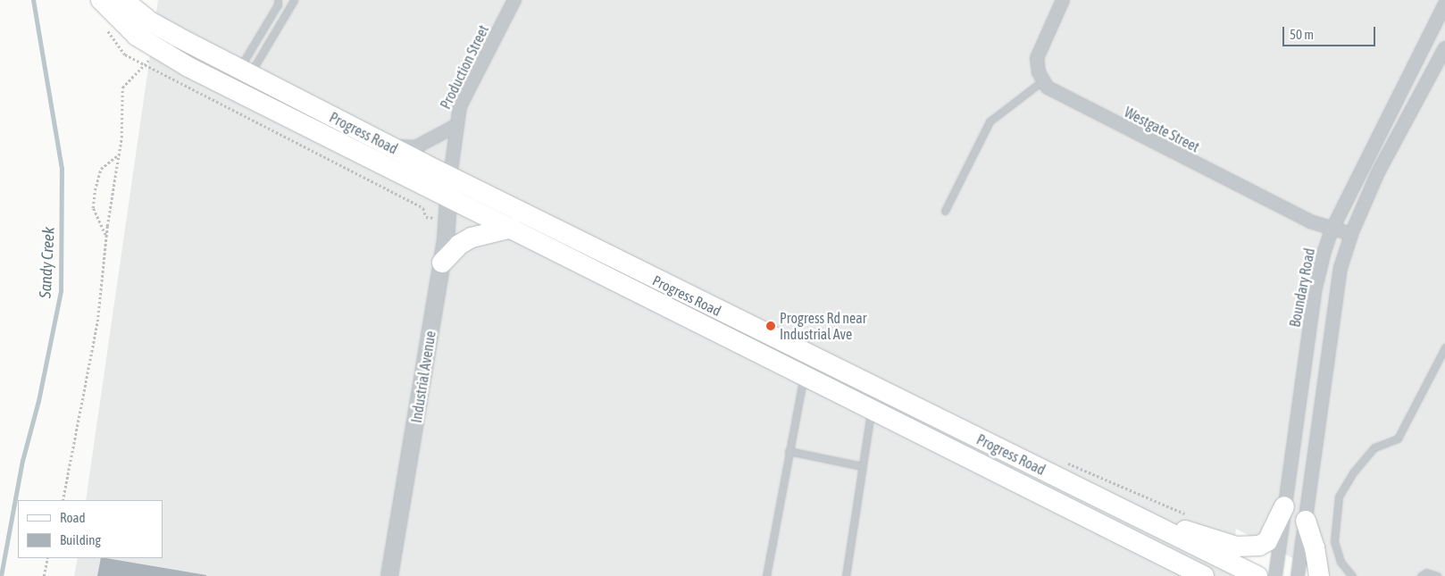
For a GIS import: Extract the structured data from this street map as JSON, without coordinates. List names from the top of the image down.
{
  "streets": {
    "main road": ["Progress Road"],
    "street": [
      "Production Street",
      "Westgate Street",
      "Boundary Road",
      "Industrial Avenue"
    ]
  },
  "crossings": [
    ["Production Street", "Progress Road"],
    ["Production Street", "Industrial Avenue"],
    ["Westgate Street", "Boundary Road"],
    ["Progress Road", "Industrial Avenue"]
  ],
  "water": ["Sandy Creek"],
  "places": ["Progress Rd near Industrial Ave"],
  "legend": ["Road", "Building"],
  "scale_bar": "50 m"
}
